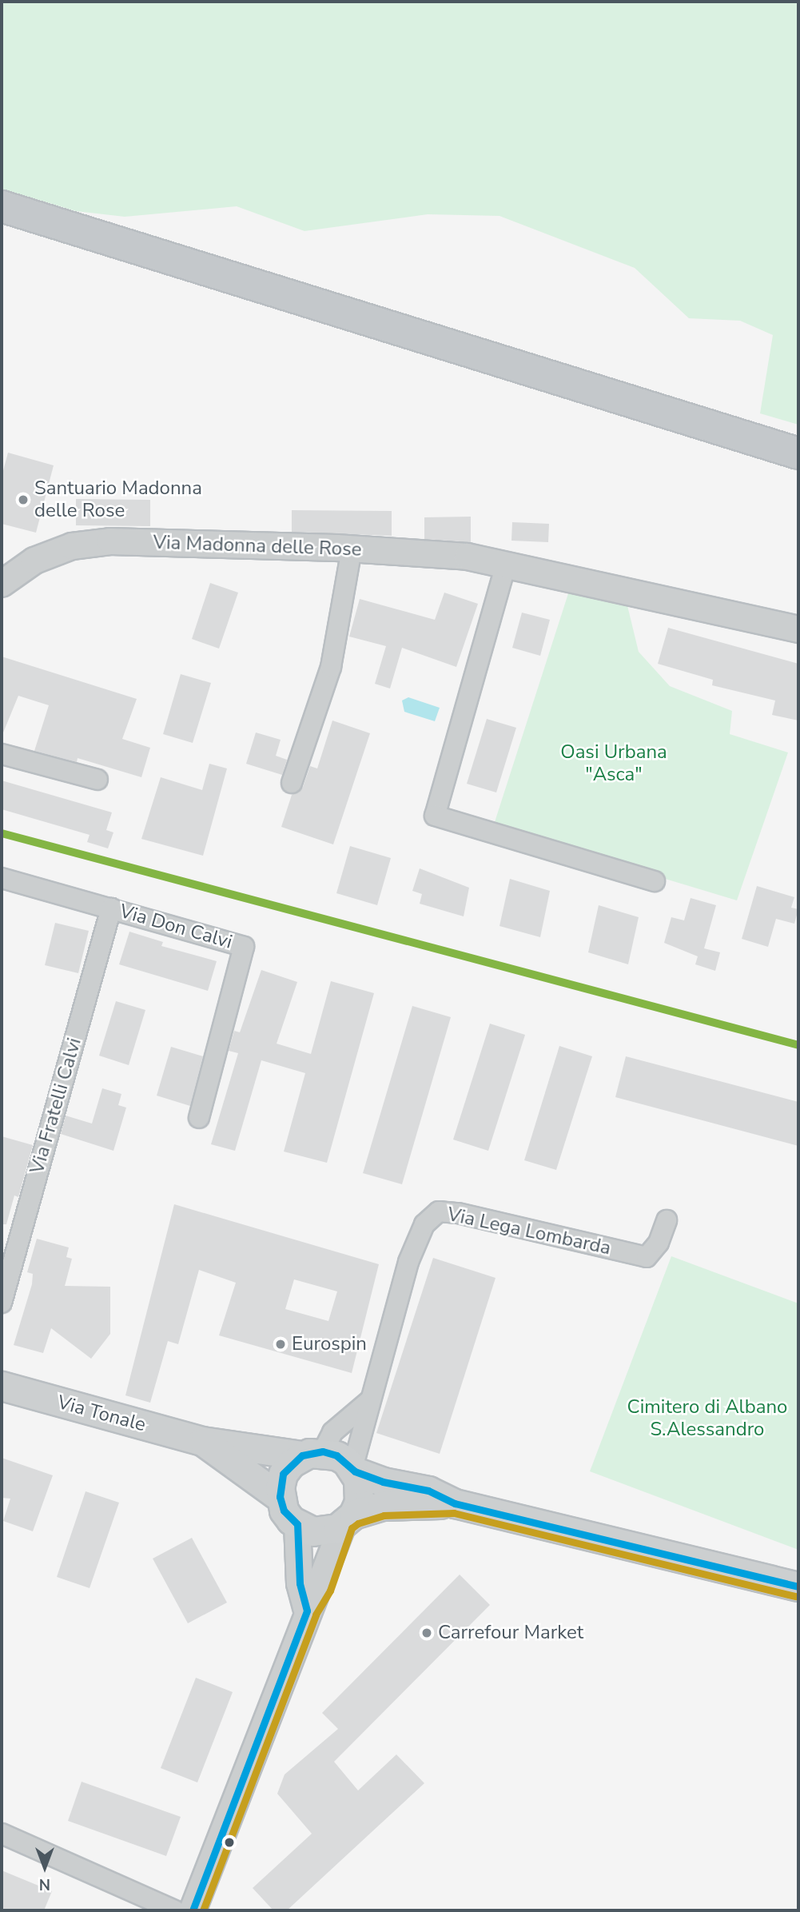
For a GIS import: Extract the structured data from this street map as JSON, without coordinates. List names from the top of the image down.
{
  "streets": {
    "main road": ["Via Tonale"],
    "street": [
      "Via Madonna delle Rose",
      "Via Don Calvi",
      "Via Fratelli Calvi",
      "Via Lega Lombarda"
    ]
  },
  "crossings": [
    ["Via Don Calvi", "Via Fratelli Calvi"],
    ["Via Lega Lombarda", "Via Tonale"]
  ],
  "parks": ["Oasi Urbana \"Asca\"", "Cimitero di Albano S.Alessandro"],
  "places": ["Santuario Madonna delle Rose", "Eurospin", "Carrefour Market"],
  "north": "bottom"
}
